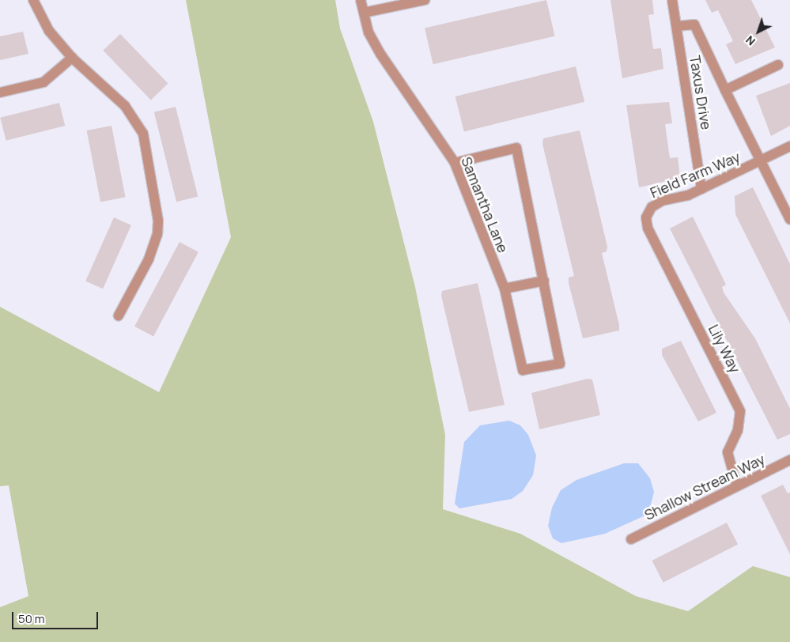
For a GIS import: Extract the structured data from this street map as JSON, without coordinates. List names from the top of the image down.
{
  "streets": {
    "street": [
      "Taxus Drive",
      "Field Farm Way",
      "Samantha Lane",
      "Lily Way",
      "Shallow Stream Way"
    ]
  },
  "crossings": [
    ["Taxus Drive", "Field Farm Way"],
    ["Field Farm Way", "Lily Way"],
    ["Lily Way", "Shallow Stream Way"]
  ],
  "scale_bar": "50 m",
  "north": "bottom left"
}
